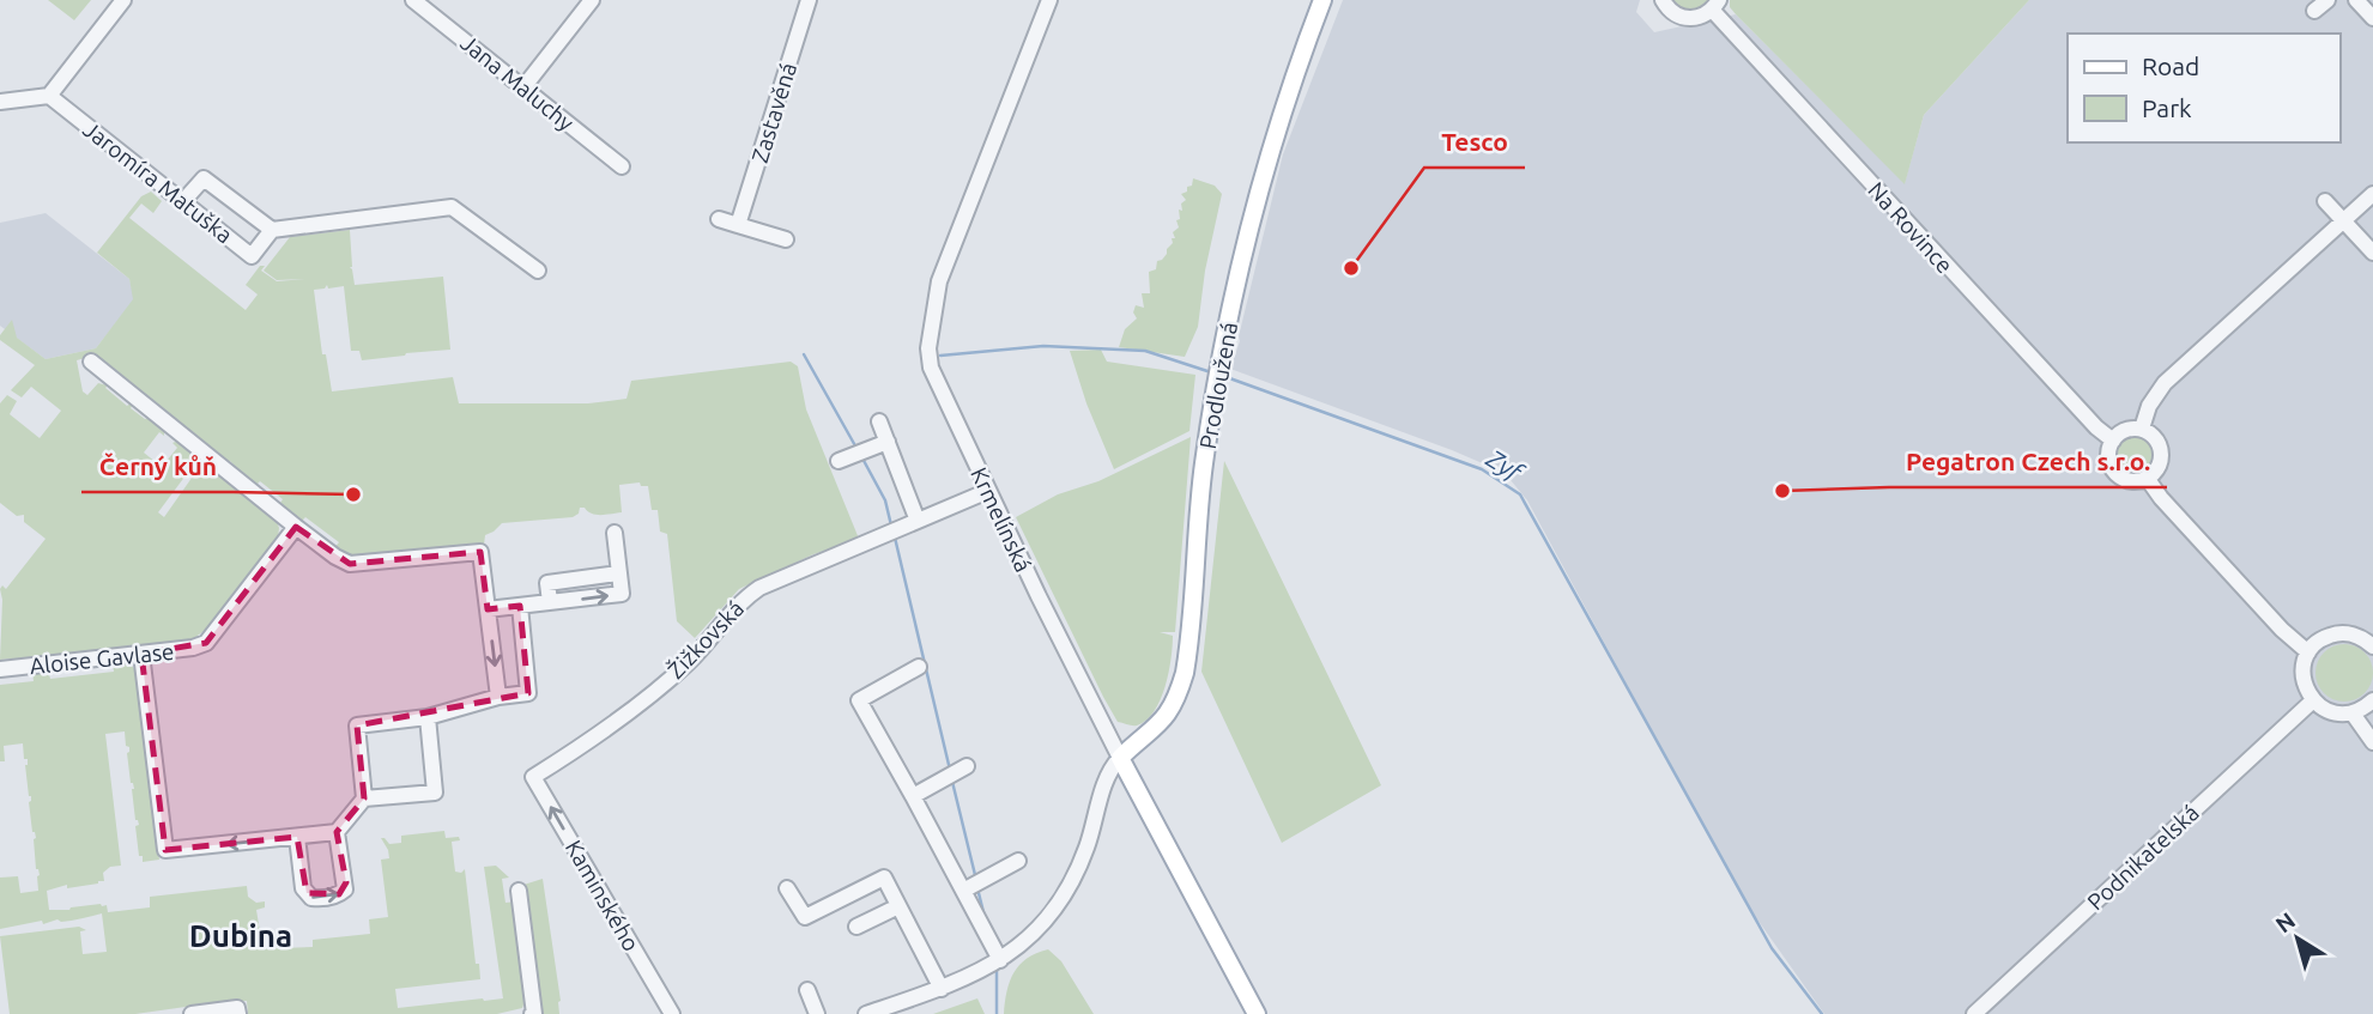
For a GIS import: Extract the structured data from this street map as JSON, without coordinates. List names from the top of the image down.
{
  "streets": {
    "main road": ["Prodloužená", "Krmelínská"],
    "street": [
      "Jana Maluchy",
      "Zastavěná",
      "Jaromíra Matuška",
      "Na Rovince",
      "Žižkovská",
      "Aloise Gavlase",
      "Podnikatelská",
      "Kaminského"
    ]
  },
  "crossings": [
    ["Prodloužená", "Krmelínská"],
    ["Krmelínská", "Žižkovská"],
    ["Žižkovská", "Kaminského"]
  ],
  "one_way": ["Kaminského"],
  "districts": ["Dubina"],
  "water": ["Zyf"],
  "places": ["Tesco", "Pegatron Czech s.r.o.", "Černý kůň"],
  "legend": ["Road", "Park"],
  "north": "top left"
}
